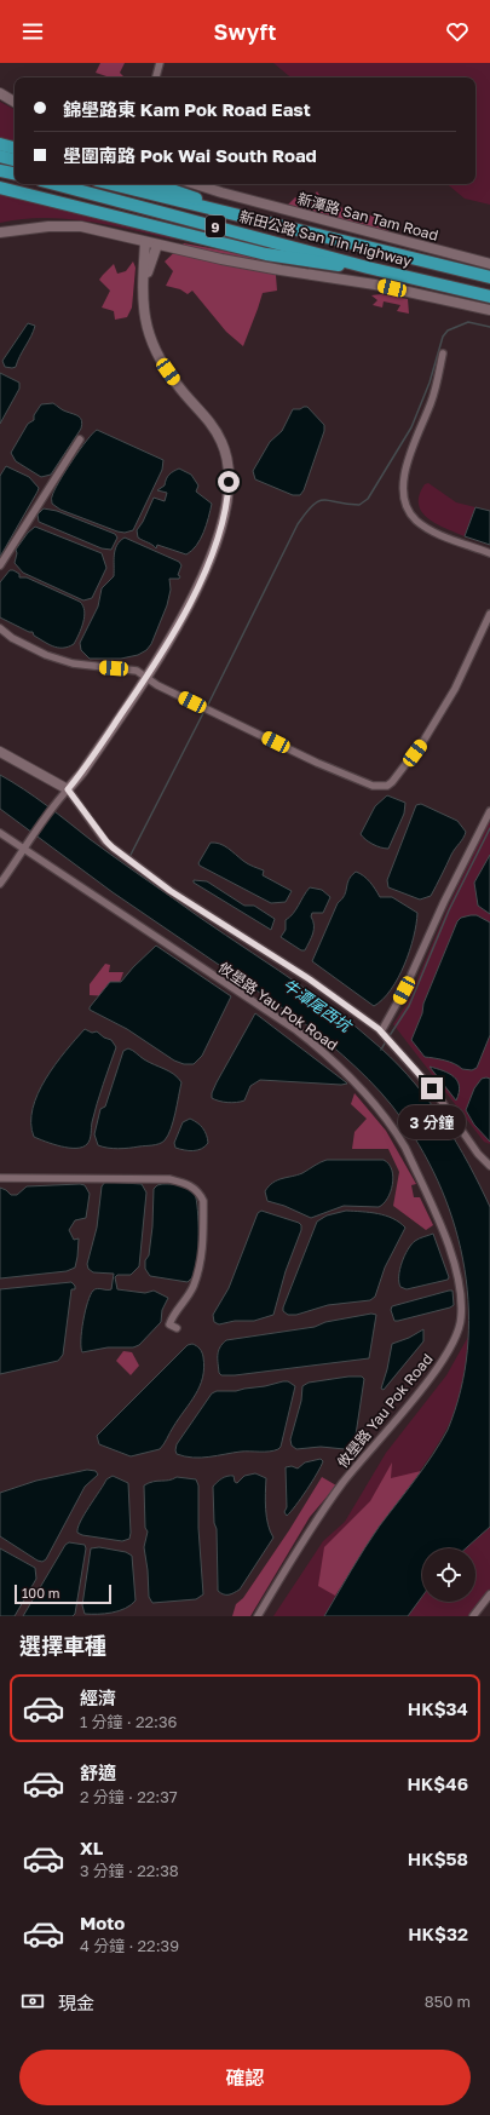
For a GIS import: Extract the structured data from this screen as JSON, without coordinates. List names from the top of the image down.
{
  "streets": {
    "highway": ["9", "新田公路 San Tin Highway"],
    "street": ["新潭路 San Tam Road", "攸壆路 Yau Pok Road"]
  },
  "water": ["牛潭尾西坑"],
  "scale_bar": "100 m",
  "page": {
    "header": "Swyft",
    "banner": ["錦壆路東 Kam Pok Road East", "壆圍南路 Pok Wai South Road"],
    "bubble": "3 分鐘",
    "scale": "100 m",
    "heading": "選擇車種",
    "list": [
      {
        "name": "經濟",
        "note": "1 分鐘 · 22:36",
        "value": "HK$34"
      },
      {
        "name": "舒適",
        "note": "2 分鐘 · 22:37",
        "value": "HK$46"
      },
      {
        "name": "XL",
        "note": "3 分鐘 · 22:38",
        "value": "HK$58"
      },
      {
        "name": "Moto",
        "note": "4 分鐘 · 22:39",
        "value": "HK$32"
      }
    ],
    "pay": ["現金", "850 m"],
    "buttons": "確認"
  }
}
